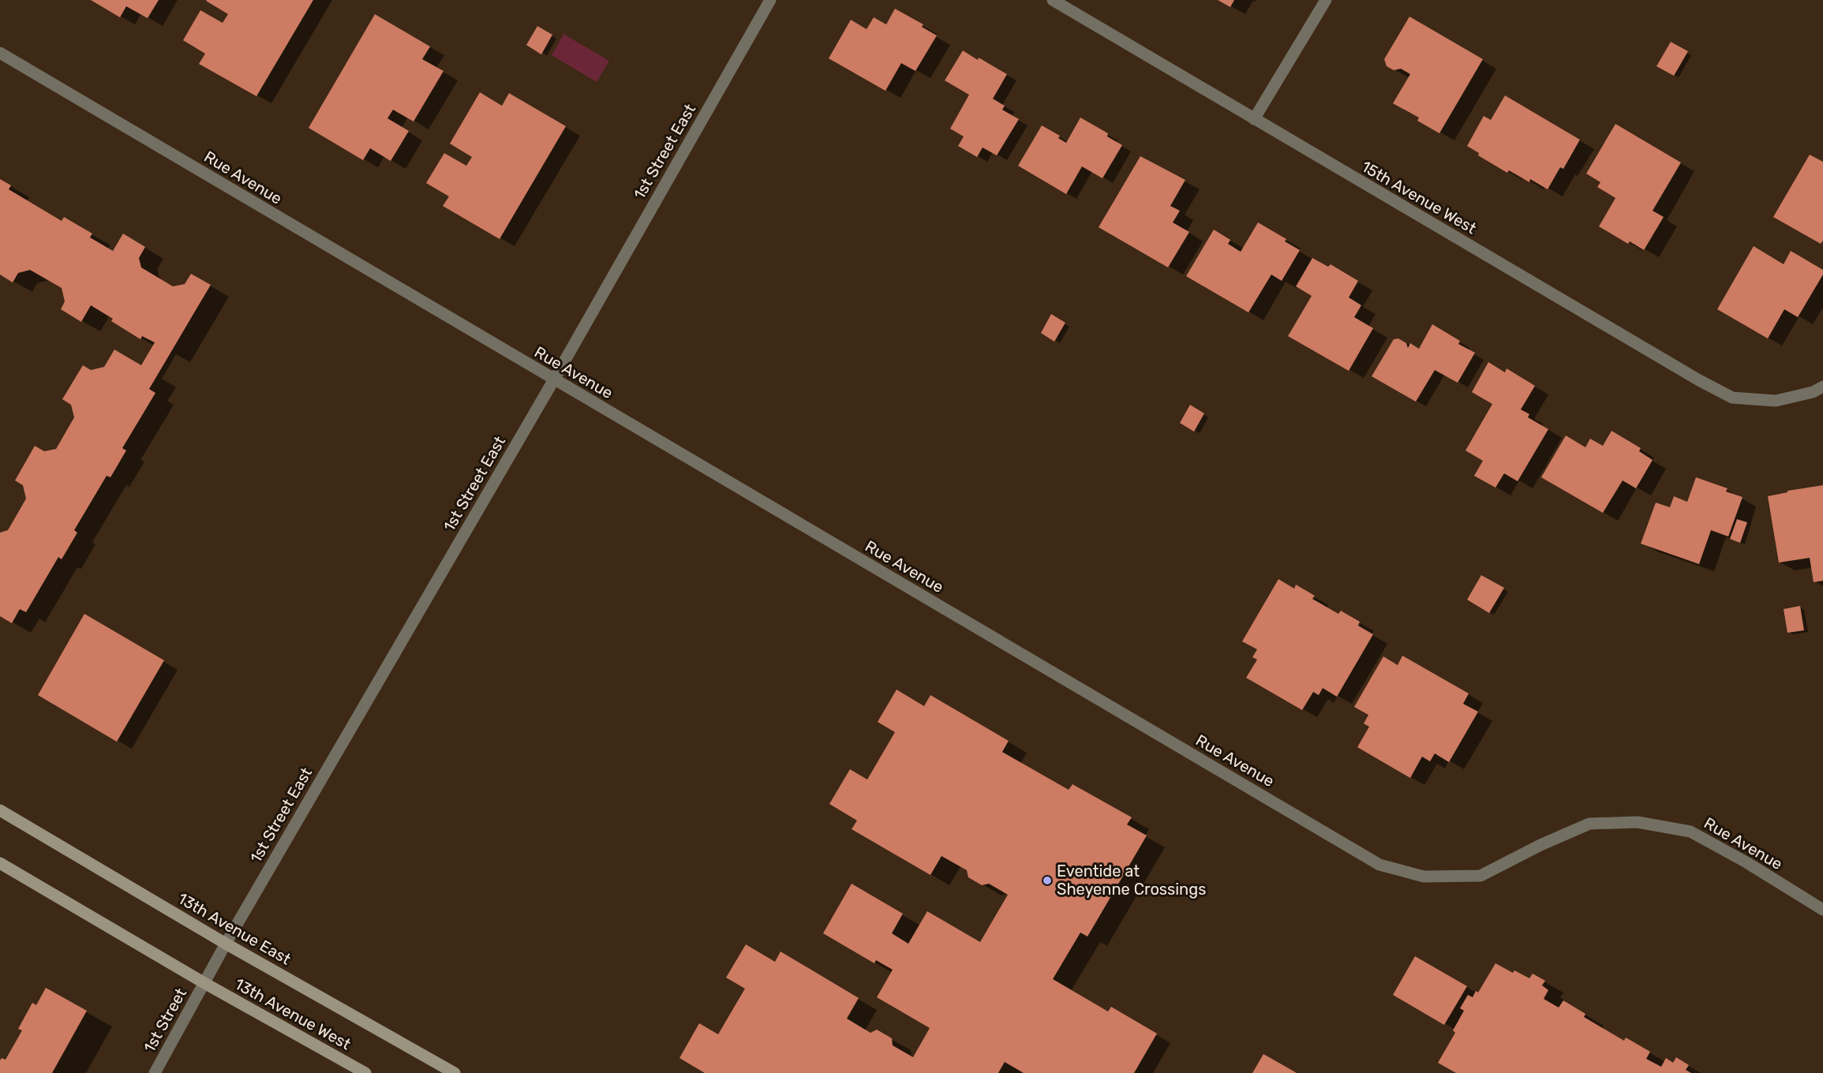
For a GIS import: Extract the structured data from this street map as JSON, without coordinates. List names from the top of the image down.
{
  "streets": {
    "main road": ["13th Avenue East", "13th Avenue West"],
    "street": [
      "1st Street East",
      "Rue Avenue",
      "15th Avenue West",
      "1st Street"
    ]
  },
  "crossings": [
    ["1st Street East", "Rue Avenue"],
    ["1st Street East", "13th Avenue East"],
    ["1st Street East", "13th Avenue West"],
    ["1st Street East", "1st Street"],
    ["13th Avenue West", "1st Street"]
  ],
  "places": ["Eventide at Sheyenne Crossings"]
}
